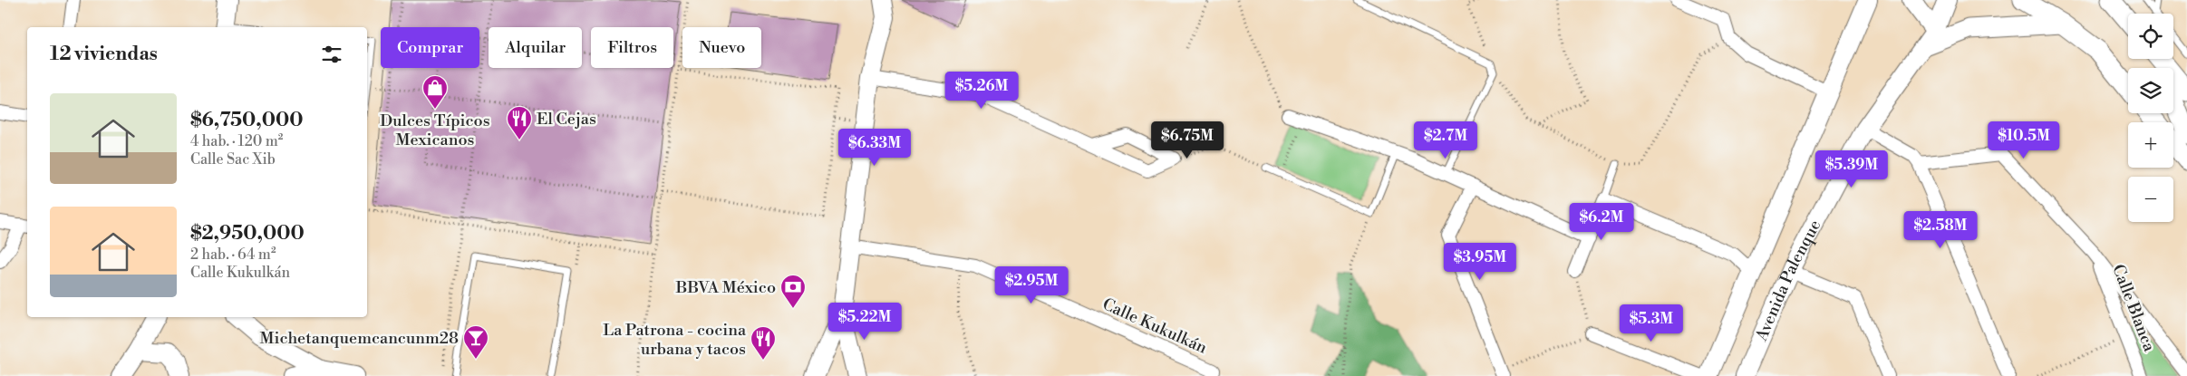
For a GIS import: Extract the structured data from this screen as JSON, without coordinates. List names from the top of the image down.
{
  "streets": {
    "street": ["Avenida Palenque", "Calle Blanca", "Calle Kukulkán"]
  },
  "places": {
    "shop": ["Dulces Típicos Mexicanos"],
    "restaurant": ["El Cejas", "La Patrona - cocina urbana y tacos"],
    "bank": ["BBVA México"],
    "bar": ["Michetanquemcancunm28"]
  },
  "page": {
    "map_buttons": ["+", "−"],
    "chip": [
      "Comprar",
      "Alquilar",
      "Filtros",
      "Nuevo"
    ],
    "heading": "12 viviendas",
    "price": [
      "$5.26M",
      "$6.75M",
      "$2.7M",
      "$10.5M",
      "$6.33M",
      "$5.39M",
      "$6.2M",
      "$2.58M",
      "$3.95M",
      "$2.95M",
      "$5.22M",
      "$5.3M"
    ],
    "list": [
      {
        "name": "$6,750,000",
        "note": "4 hab. · 120 m² · Calle Sac Xib"
      },
      {
        "name": "$2,950,000",
        "note": "2 hab. · 64 m² · Calle Kukulkán"
      }
    ]
  }
}
